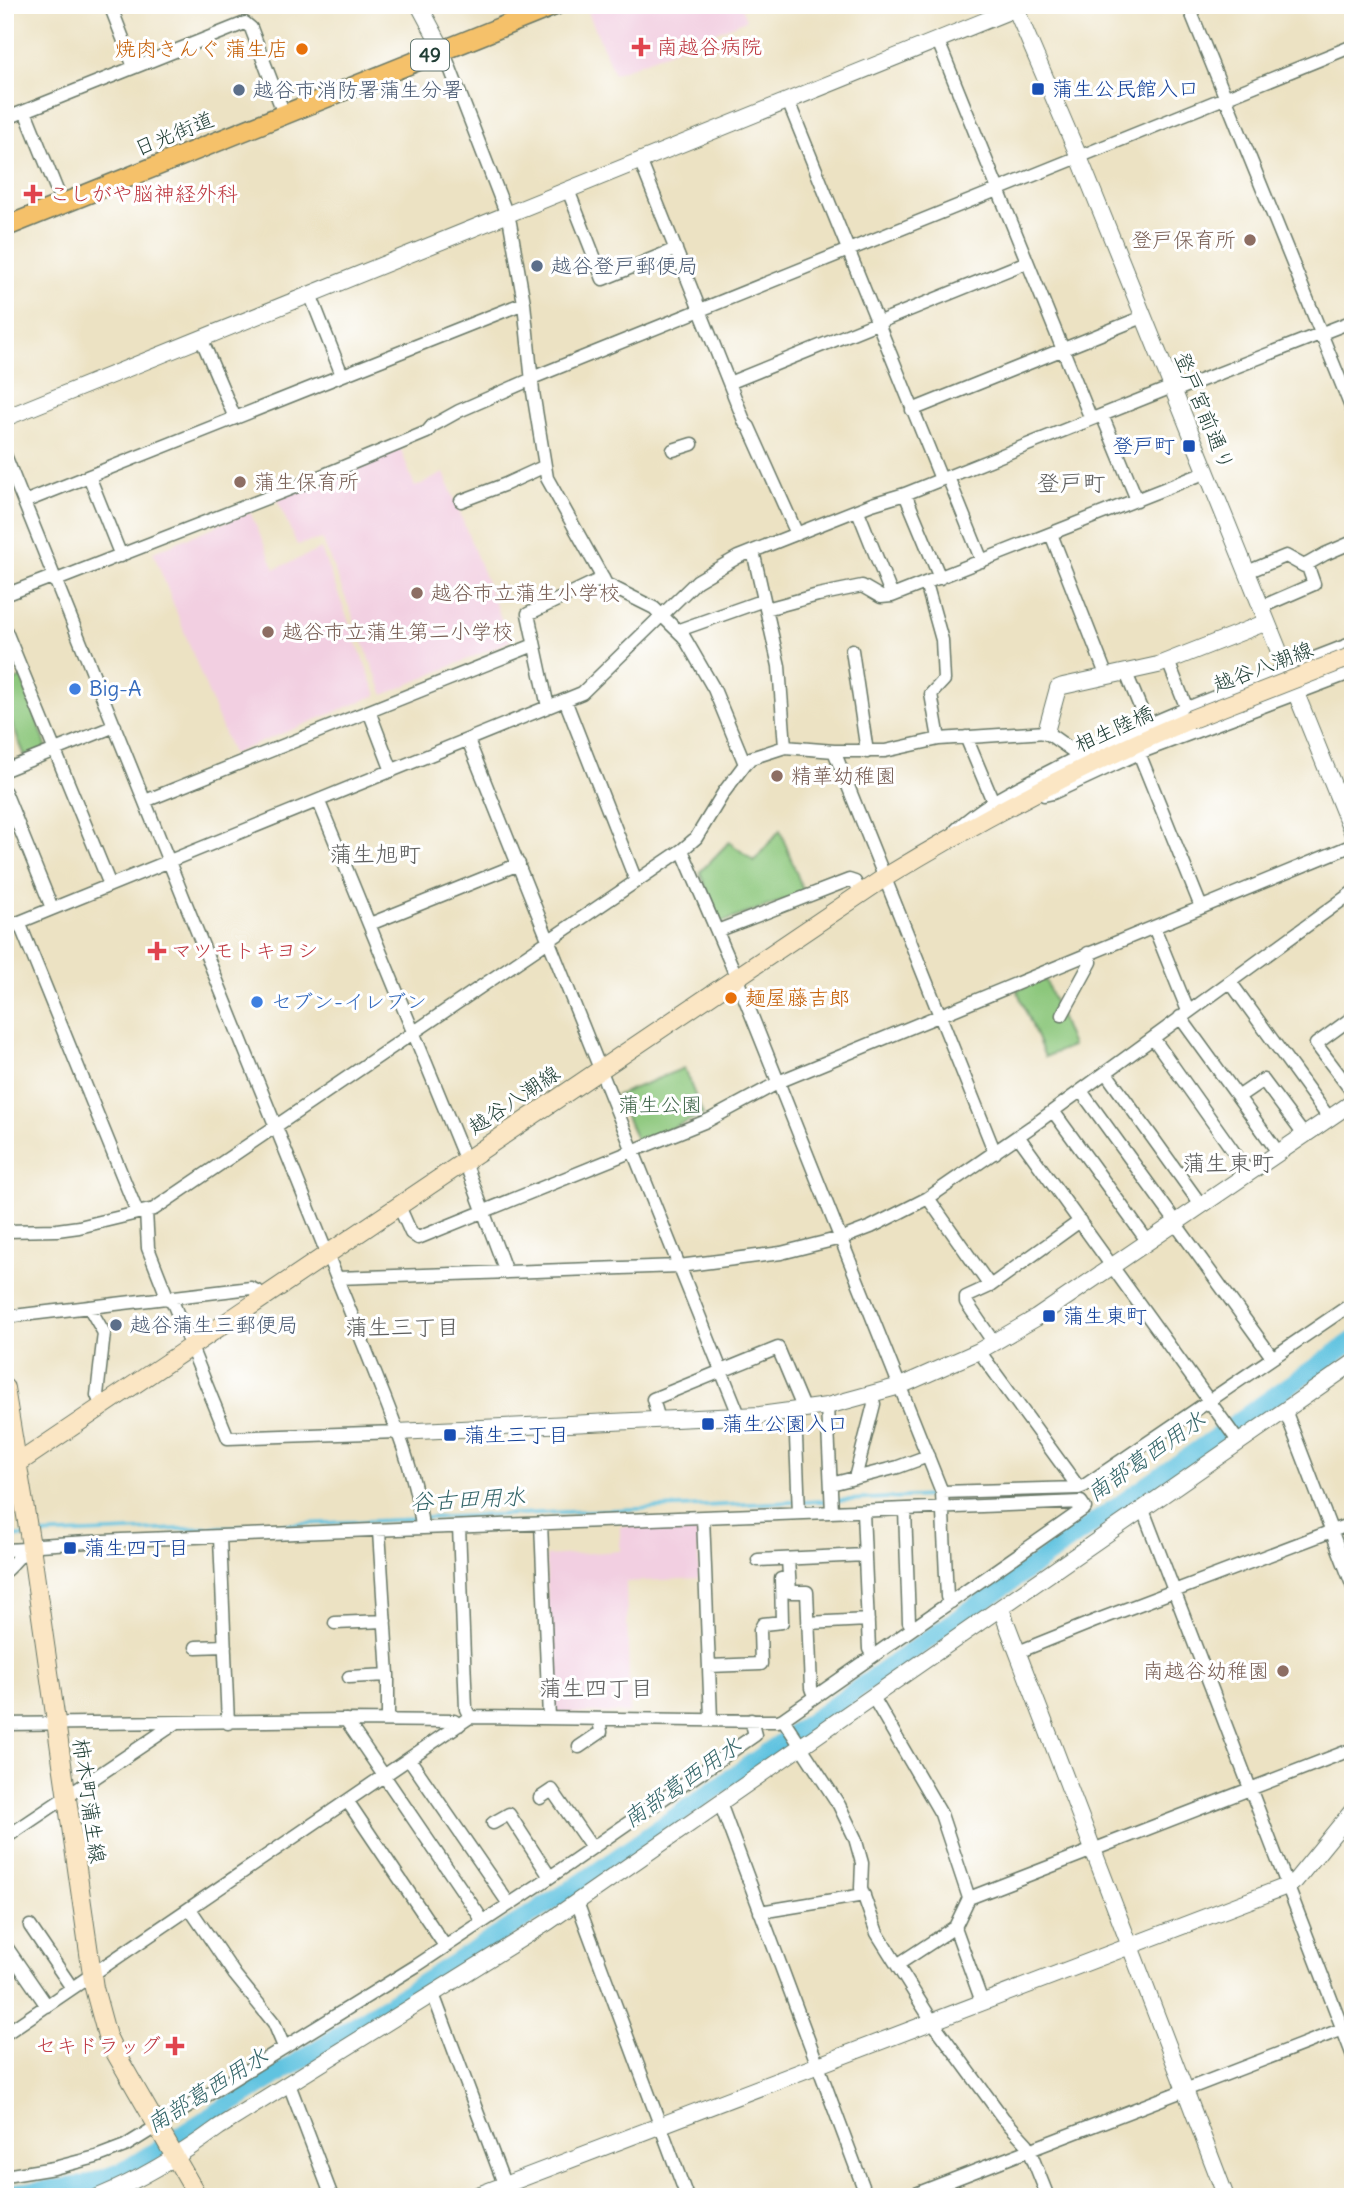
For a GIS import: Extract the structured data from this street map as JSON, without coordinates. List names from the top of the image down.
{
  "streets": {
    "main road": [
      "49",
      "日光街道",
      "越谷八潮線",
      "相生陸橋",
      "柿木町蒲生線"
    ],
    "street": ["登戸宮前通り"]
  },
  "crossings": [
    ["越谷八潮線", "相生陸橋"],
    ["越谷八潮線", "柿木町蒲生線"]
  ],
  "districts": [
    "登戸町",
    "蒲生旭町",
    "蒲生東町",
    "蒲生三丁目",
    "蒲生四丁目"
  ],
  "water": ["南部葛西用水", "谷古田用水"],
  "parks": ["蒲生公園"],
  "places": {
    "health": [
      "南越谷病院",
      "こしがや脳神経外科",
      "マツモトキヨシ",
      "セキドラッグ"
    ],
    "other": [
      "焼肉きんぐ 蒲生店",
      "越谷市消防署蒲生分署",
      "登戸保育所",
      "越谷登戸郵便局",
      "蒲生保育所",
      "越谷市立蒲生小学校",
      "越谷市立蒲生第二小学校",
      "Big-A",
      "精華幼稚園",
      "麺屋藤吉郎",
      "セブン-イレブン",
      "越谷蒲生三郵便局",
      "南越谷幼稚園"
    ],
    "transit": [
      "蒲生公民館入口",
      "登戸町",
      "蒲生東町",
      "蒲生公園入口",
      "蒲生三丁目",
      "蒲生四丁目"
    ]
  }
}
